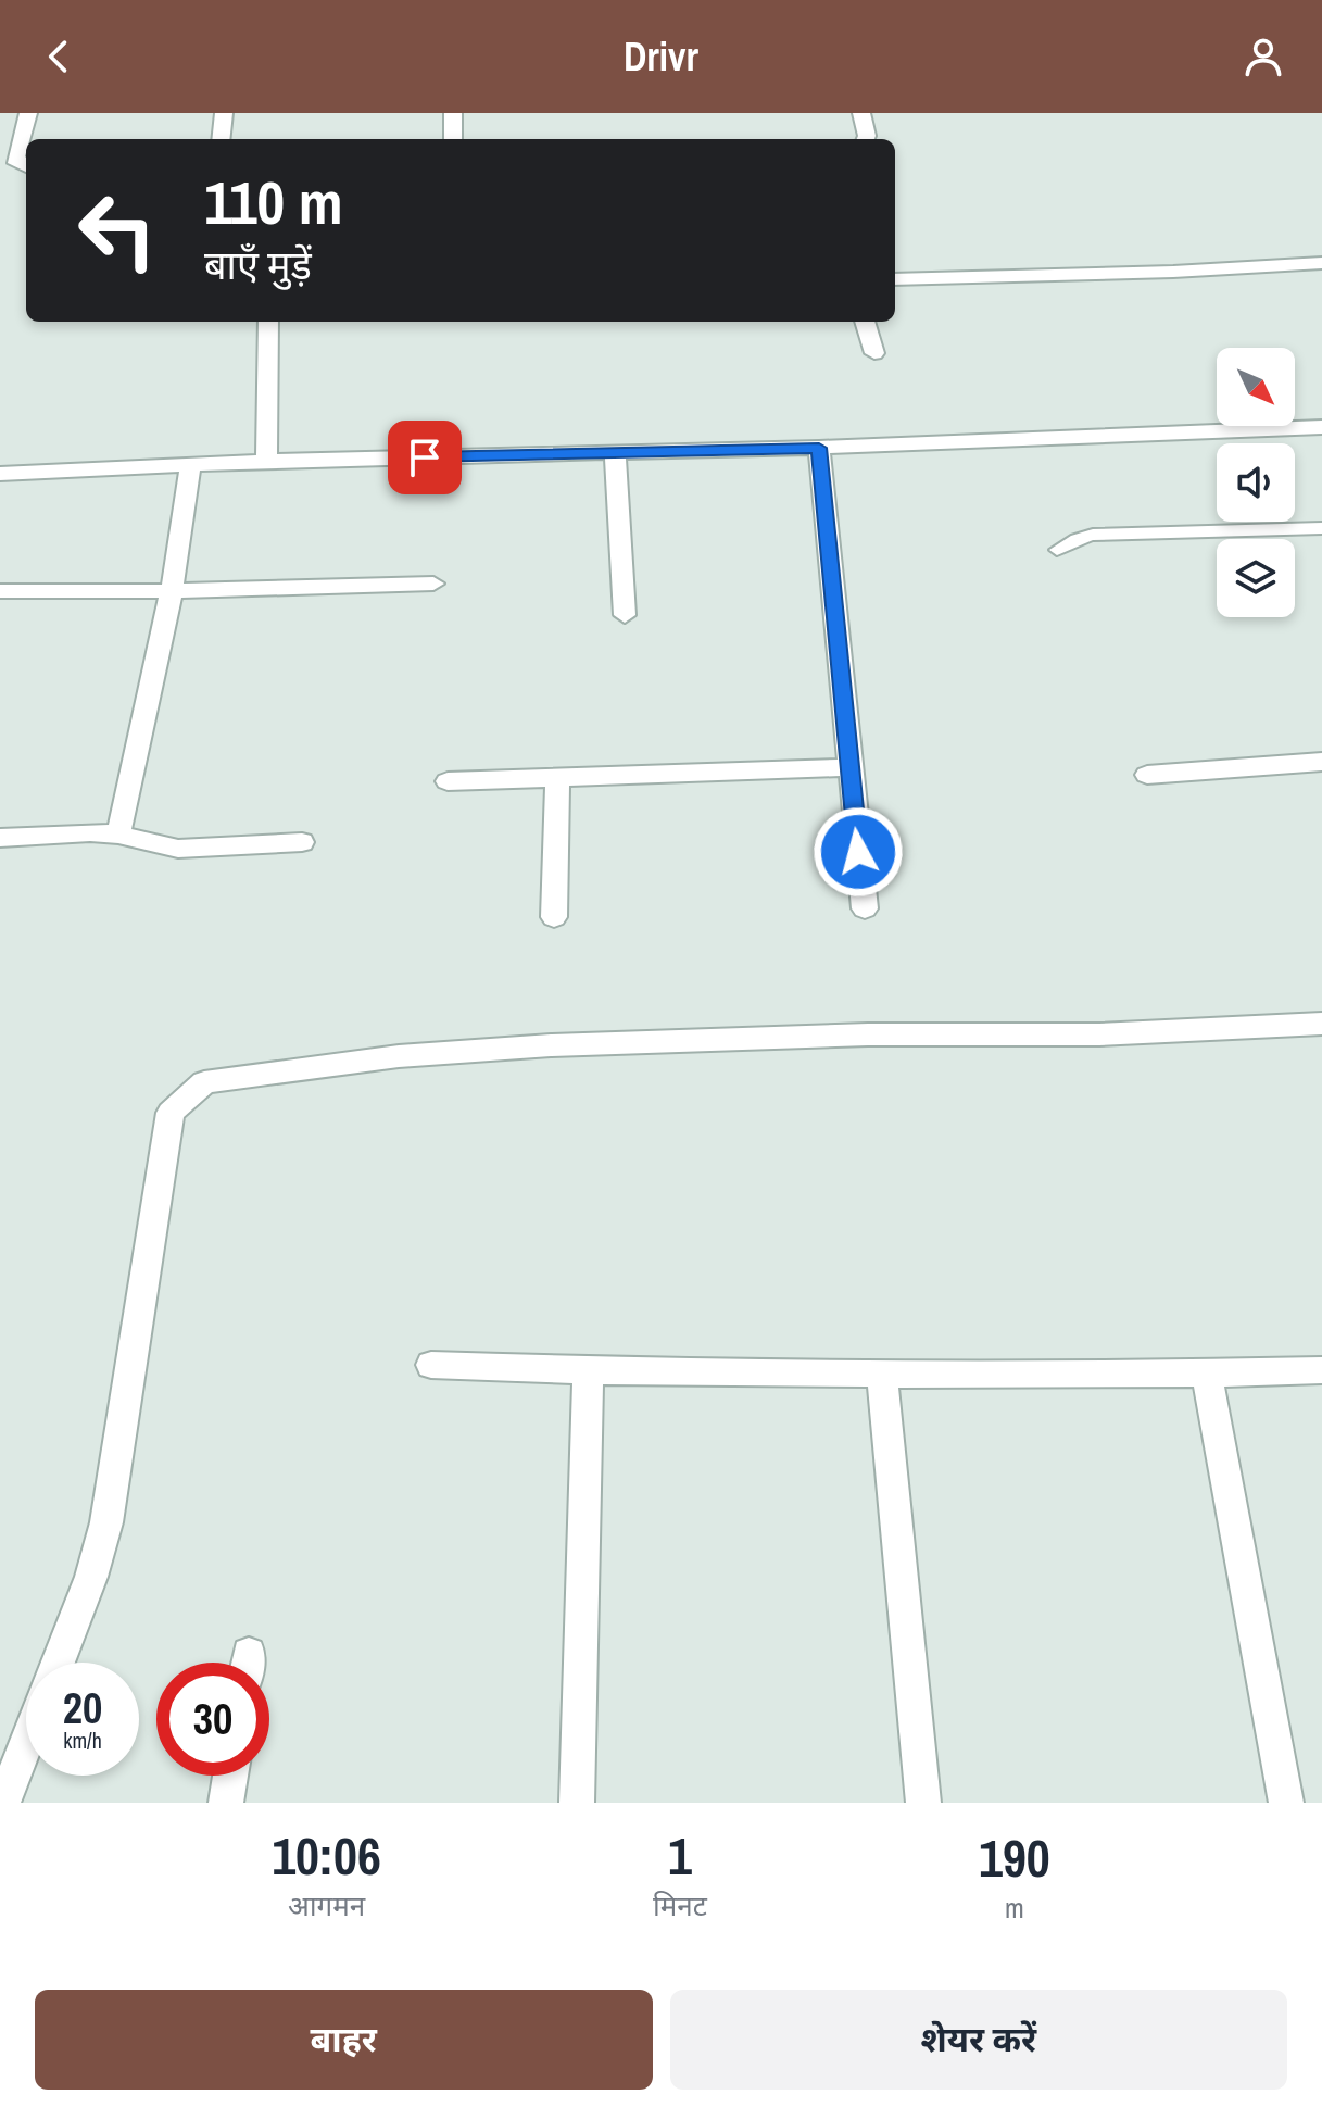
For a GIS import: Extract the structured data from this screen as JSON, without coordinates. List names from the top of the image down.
{
  "north": "bottom right",
  "page": {
    "header": "Drivr",
    "turn": ["110 m", "बाएँ मुड़ें"],
    "speed": "20 km/h",
    "limit": "30",
    "eta": [
      "10:06",
      "आगमन",
      "1",
      "मिनट",
      "190",
      "m"
    ],
    "buttons": ["बाहर", "शेयर करें"]
  }
}
